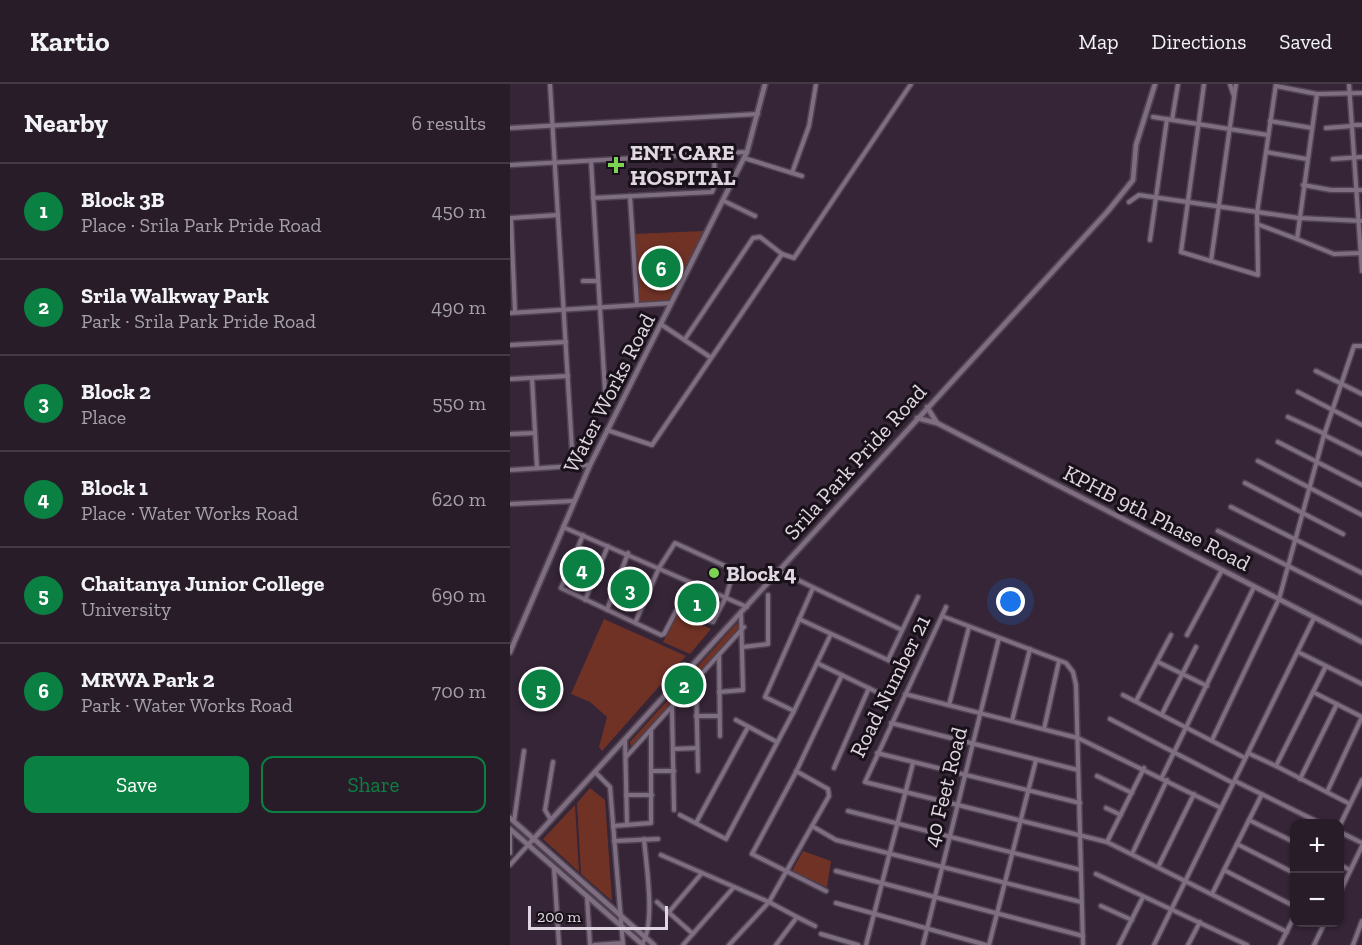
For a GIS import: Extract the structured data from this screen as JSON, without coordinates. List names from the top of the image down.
{
  "streets": {
    "street": [
      "Water Works Road",
      "Srila Park Pride Road",
      "KPHB 9th Phase Road",
      "Road Number 21",
      "40 Feet Road"
    ]
  },
  "crossings": [
    ["Srila Park Pride Road", "KPHB 9th Phase Road"]
  ],
  "places": {
    "health": ["ENT CARE HOSPITAL"],
    "other": ["Block 4"]
  },
  "scale_bar": "200 m",
  "page": {
    "header": "Kartio",
    "nav": ["Map", "Directions", "Saved"],
    "heading": ["Nearby", "6 results"],
    "list": [
      {
        "mark": "1",
        "name": "Block 3B",
        "note": "Place · Srila Park Pride Road",
        "value": "450 m"
      },
      {
        "mark": "2",
        "name": "Srila Walkway Park",
        "note": "Park · Srila Park Pride Road",
        "value": "490 m"
      },
      {
        "mark": "3",
        "name": "Block 2",
        "note": "Place",
        "value": "550 m"
      },
      {
        "mark": "4",
        "name": "Block 1",
        "note": "Place · Water Works Road",
        "value": "620 m"
      },
      {
        "mark": "5",
        "name": "Chaitanya Junior College",
        "note": "University",
        "value": "690 m"
      },
      {
        "mark": "6",
        "name": "MRWA Park 2",
        "note": "Park · Water Works Road",
        "value": "700 m"
      }
    ],
    "pins": [
      "6",
      "4",
      "3",
      "1",
      "2",
      "5"
    ],
    "buttons": ["Save", "Share"],
    "map_buttons": ["+", "−"],
    "scale": "200 m"
  }
}
